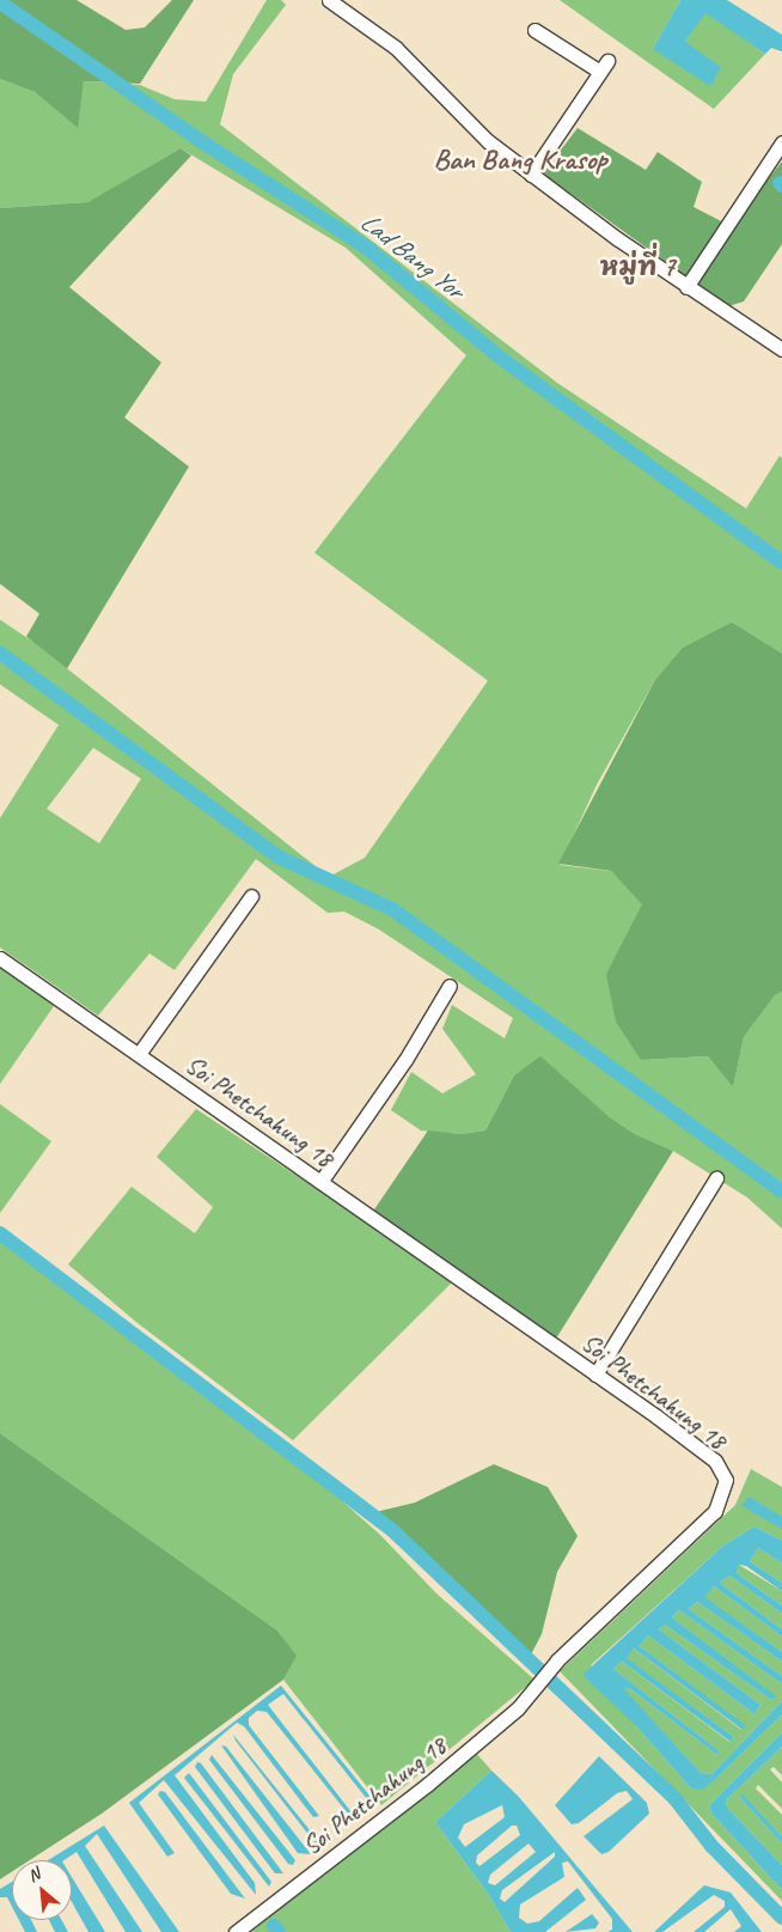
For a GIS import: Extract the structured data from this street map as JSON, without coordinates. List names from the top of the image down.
{
  "streets": {
    "street": ["Soi Phetchahung 18"]
  },
  "districts": ["Ban Bang Krasop", "หมู่ที่ 7"],
  "water": ["Lad Bang Yor"],
  "north": "top left"
}
